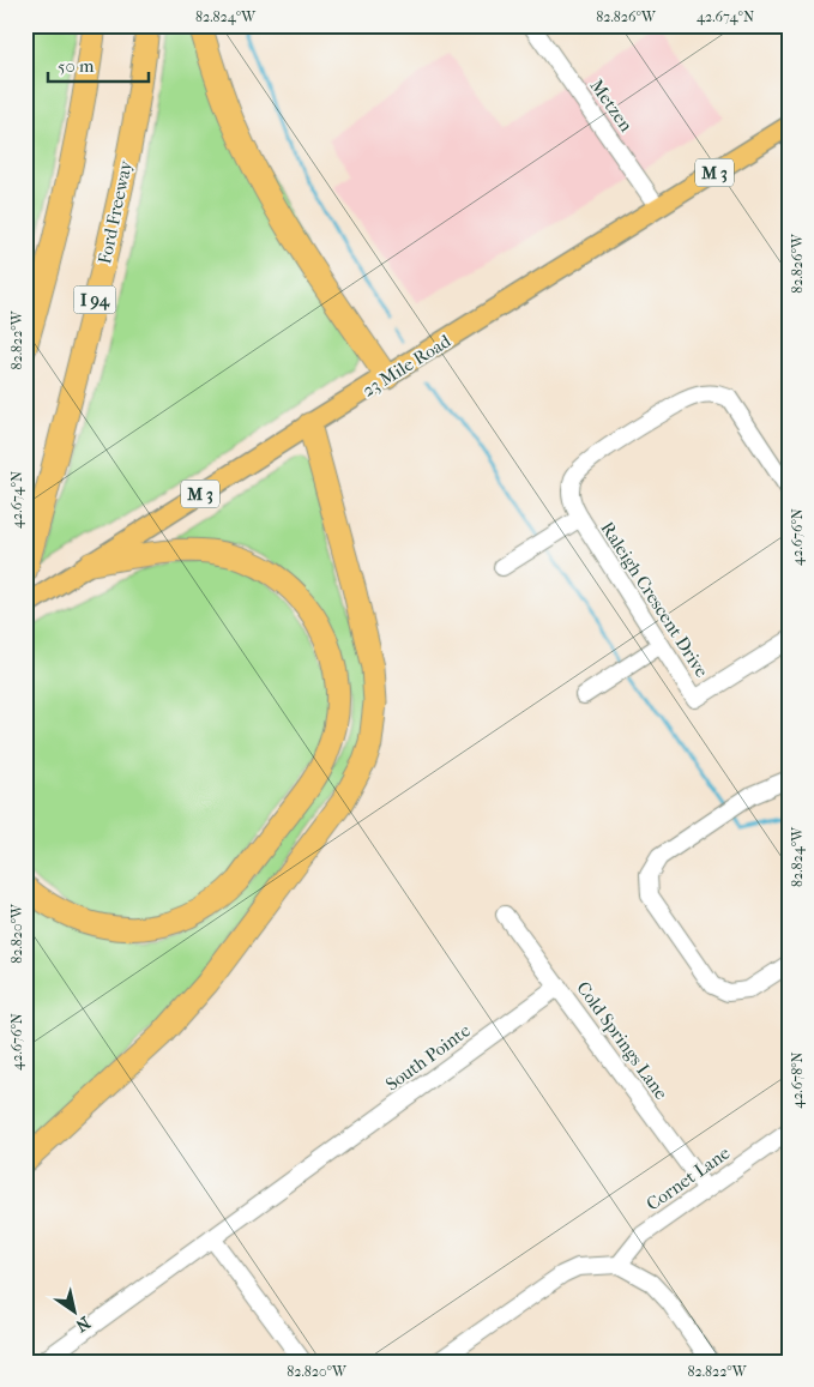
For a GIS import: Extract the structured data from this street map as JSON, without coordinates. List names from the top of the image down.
{
  "streets": {
    "highway": ["Ford Freeway", "I 94"],
    "main road": ["M 3", "23 Mile Road"],
    "street": [
      "Metzen",
      "Raleigh Crescent Drive",
      "Cold Springs Lane",
      "South Pointe",
      "Cornet Lane"
    ]
  },
  "crossings": [
    ["Metzen", "23 Mile Road"],
    ["Cold Springs Lane", "South Pointe"],
    ["Cold Springs Lane", "Cornet Lane"]
  ],
  "scale_bar": "50 m",
  "north": "bottom right",
  "coordinates": [
    "82.824°W",
    "82.826°W",
    "42.674°N",
    "82.822°W",
    "42.676°N",
    "82.820°W",
    "42.678°N"
  ]
}
